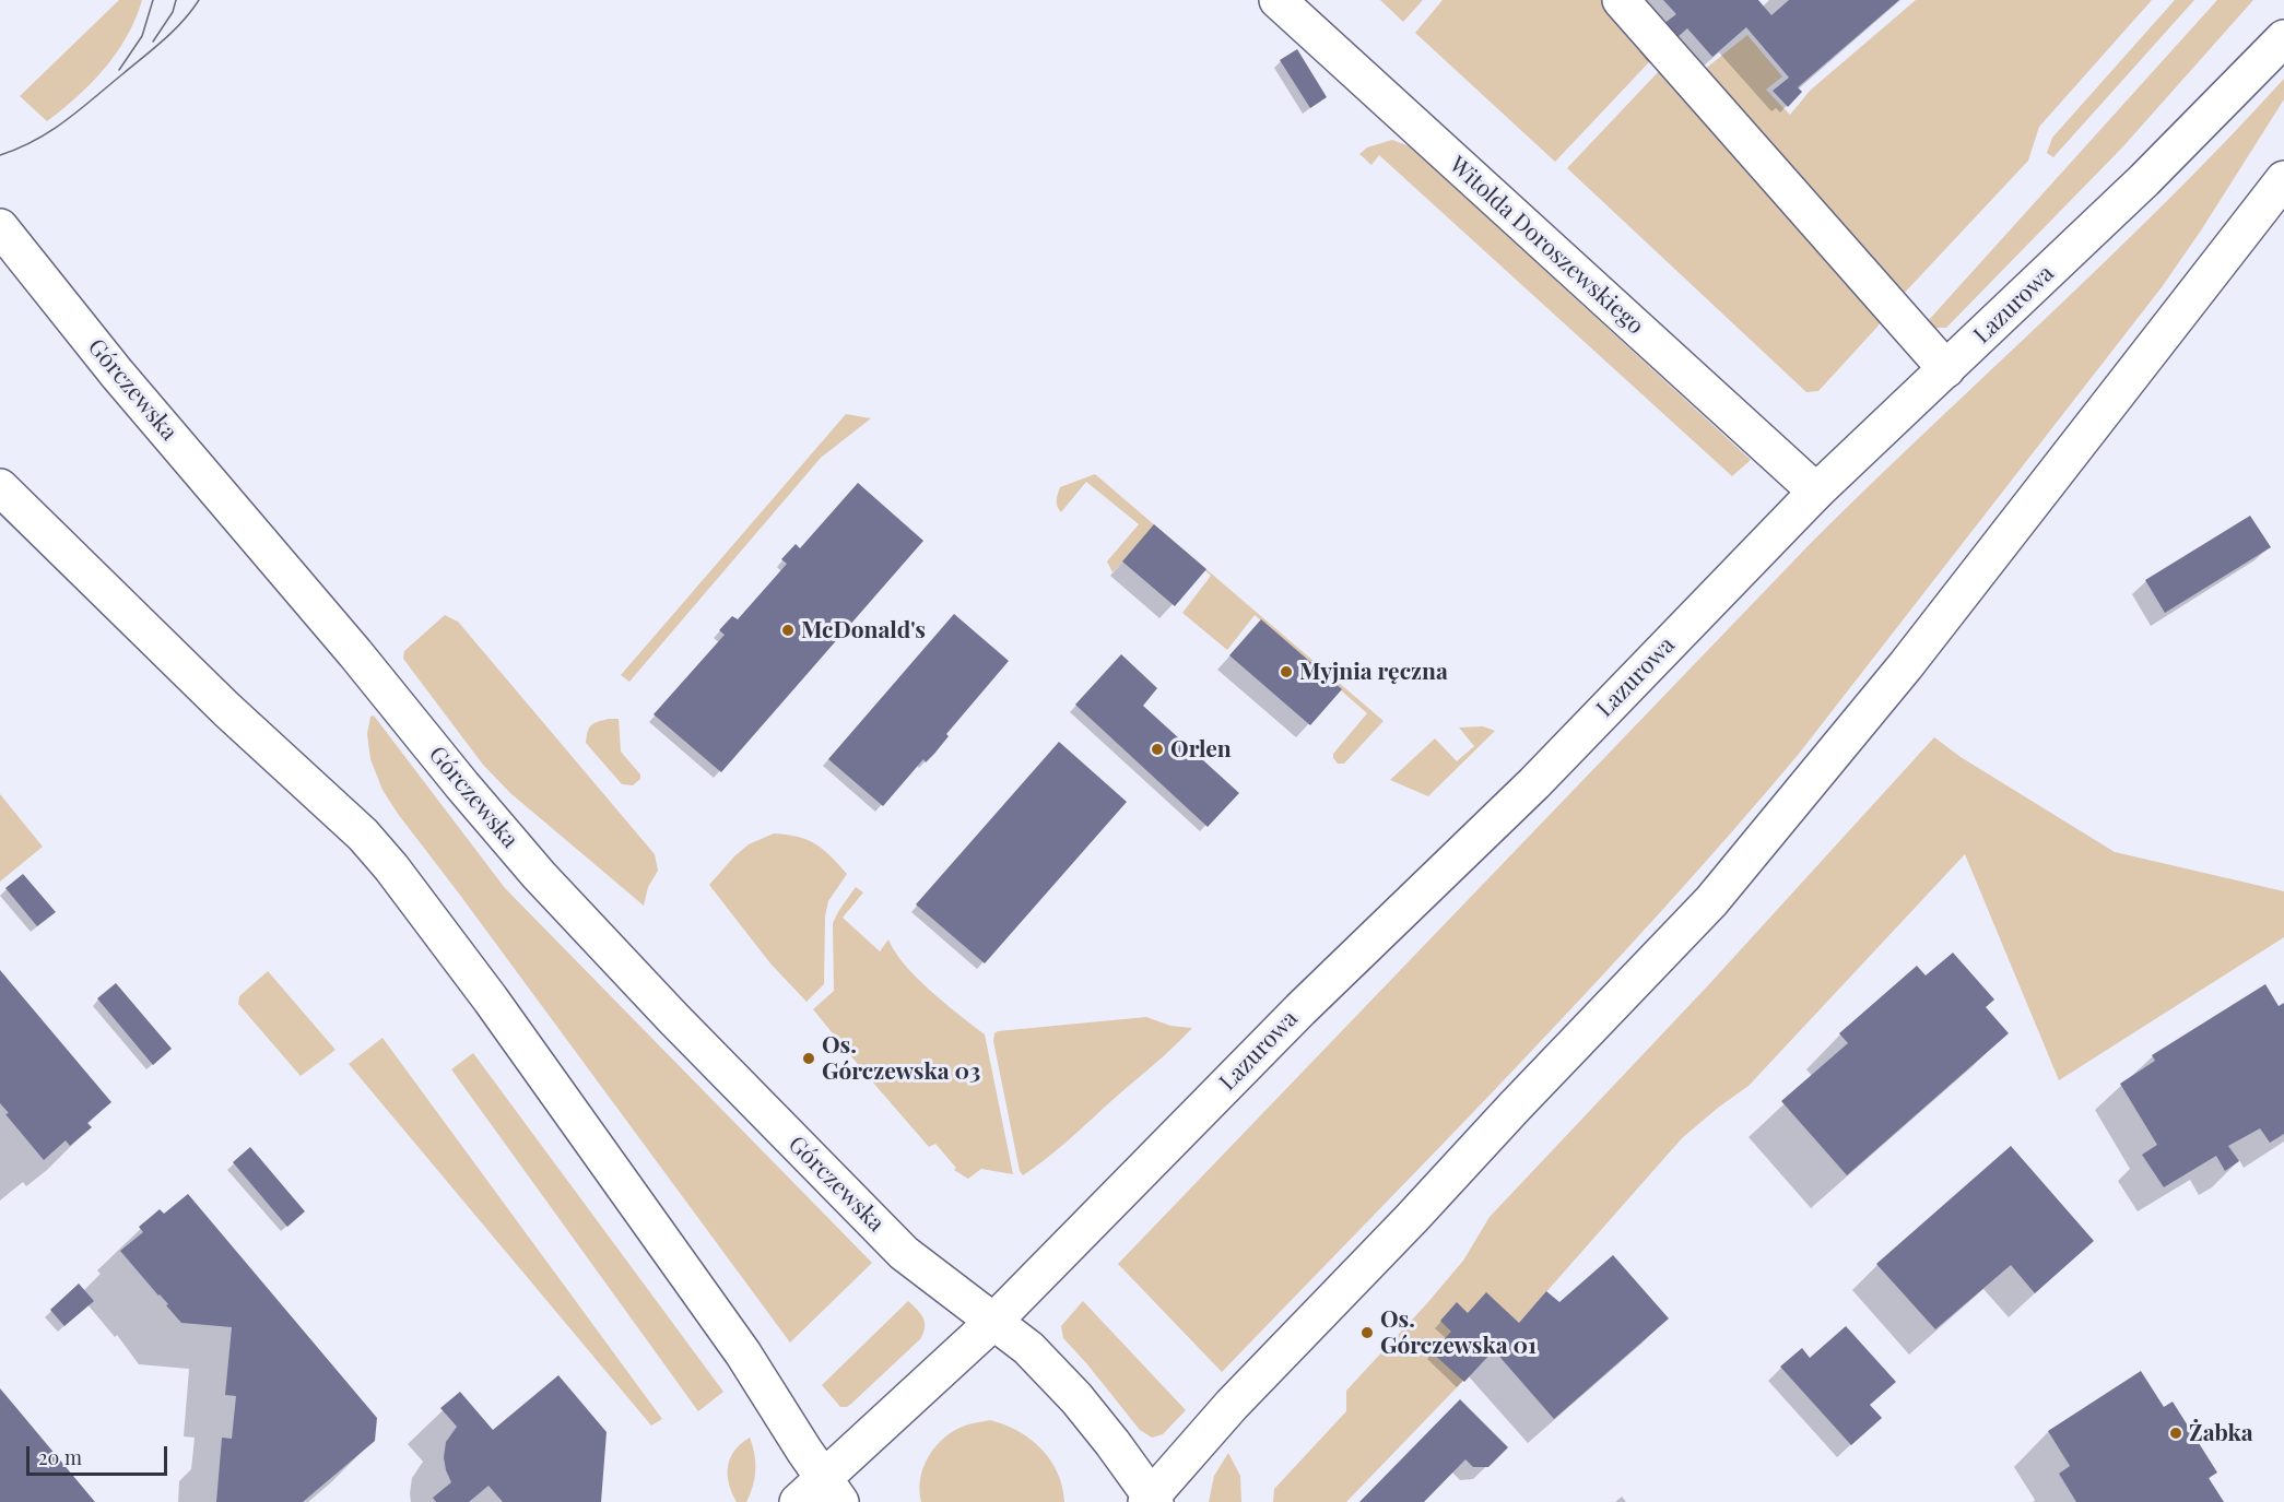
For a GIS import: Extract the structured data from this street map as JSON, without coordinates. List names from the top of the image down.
{
  "streets": {
    "main road": ["Witolda Doroszewskiego", "Lazurowa", "Górczewska"]
  },
  "crossings": [
    ["Witolda Doroszewskiego", "Lazurowa"],
    ["Lazurowa", "Górczewska"]
  ],
  "places": [
    "McDonald's",
    "Myjnia ręczna",
    "Orlen",
    "Os. Górczewska 03",
    "Os. Górczewska 01",
    "Żabka"
  ],
  "scale_bar": "20 m"
}
